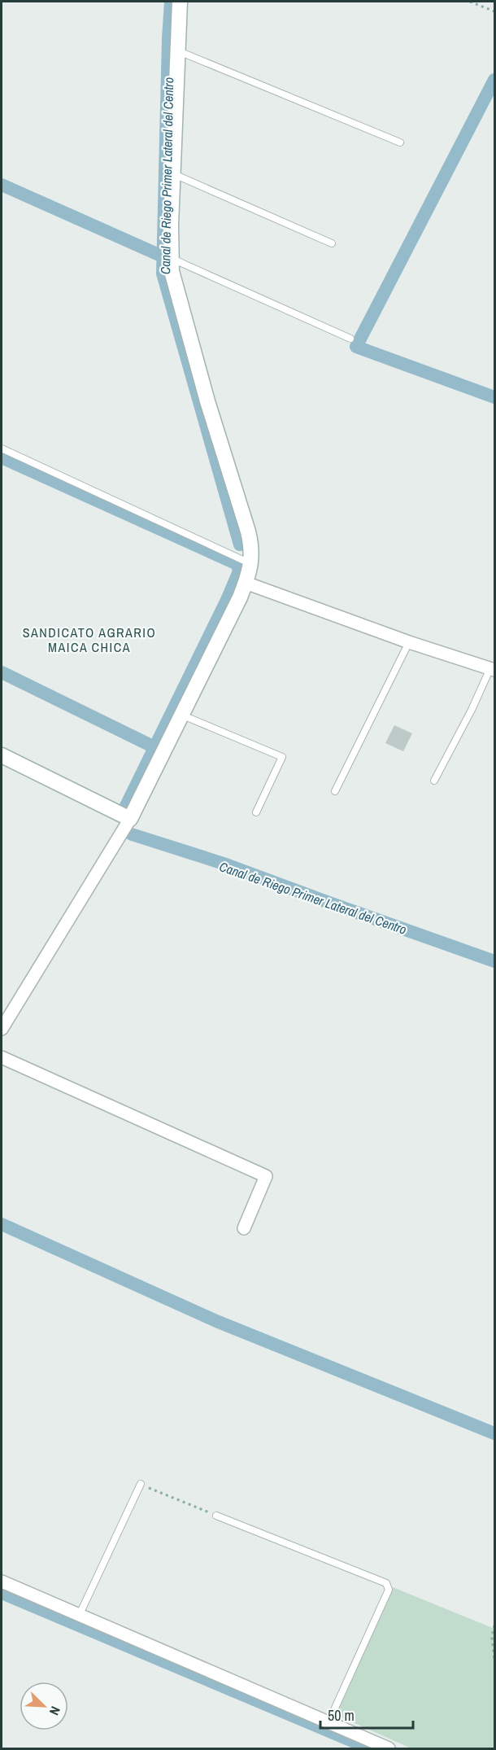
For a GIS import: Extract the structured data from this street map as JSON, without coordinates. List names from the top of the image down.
{
  "districts": ["SANDICATO AGRARIO MAICA CHICA"],
  "water": ["Canal de Riego Primer Lateral del Centro"],
  "scale_bar": "50 m",
  "north": "bottom right"
}
